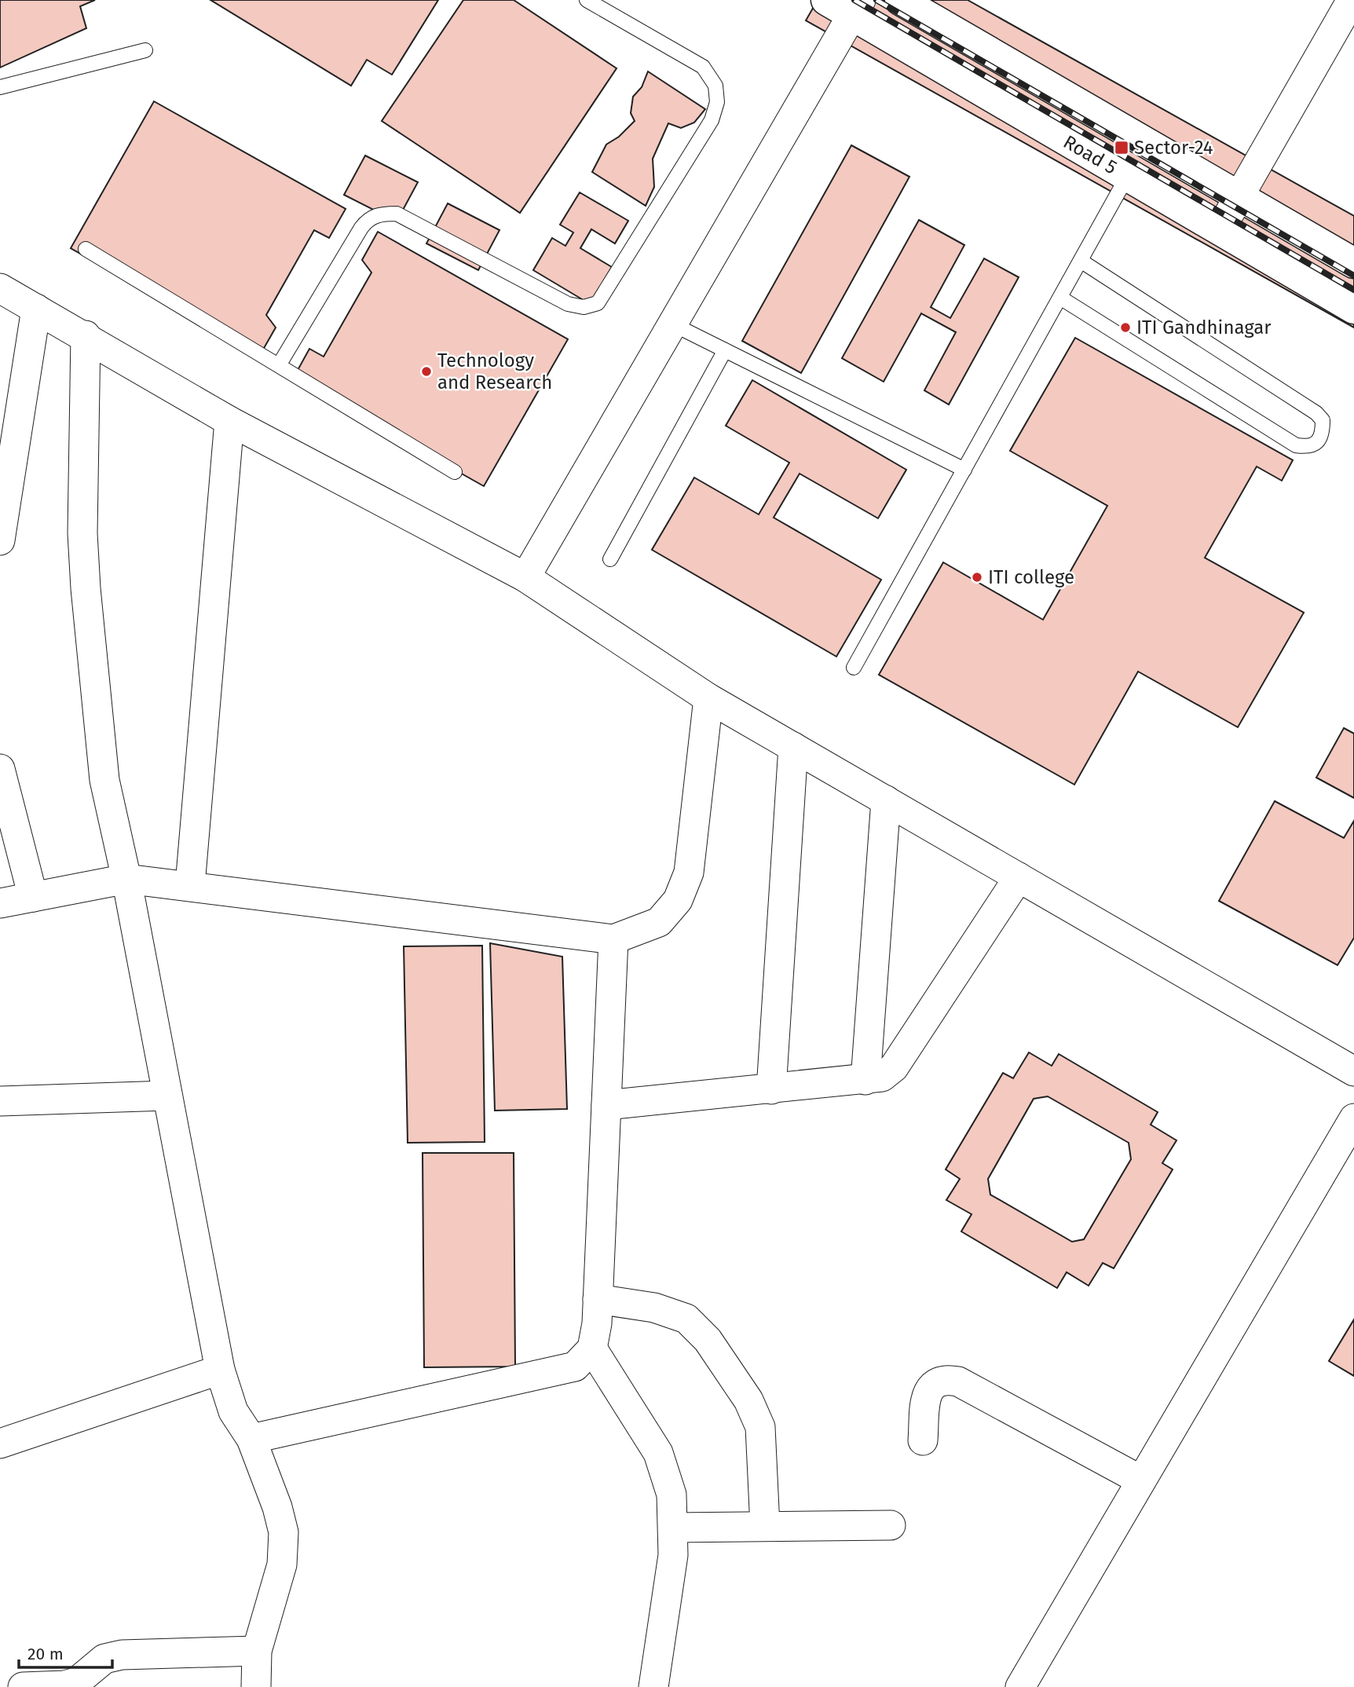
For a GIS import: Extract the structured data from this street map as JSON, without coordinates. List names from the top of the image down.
{
  "streets": {
    "street": ["Road 5"]
  },
  "places": {
    "transit": ["Sector-24"],
    "other": ["ITI Gandhinagar", "Technology and Research", "ITI college"]
  },
  "scale_bar": "20 m"
}
